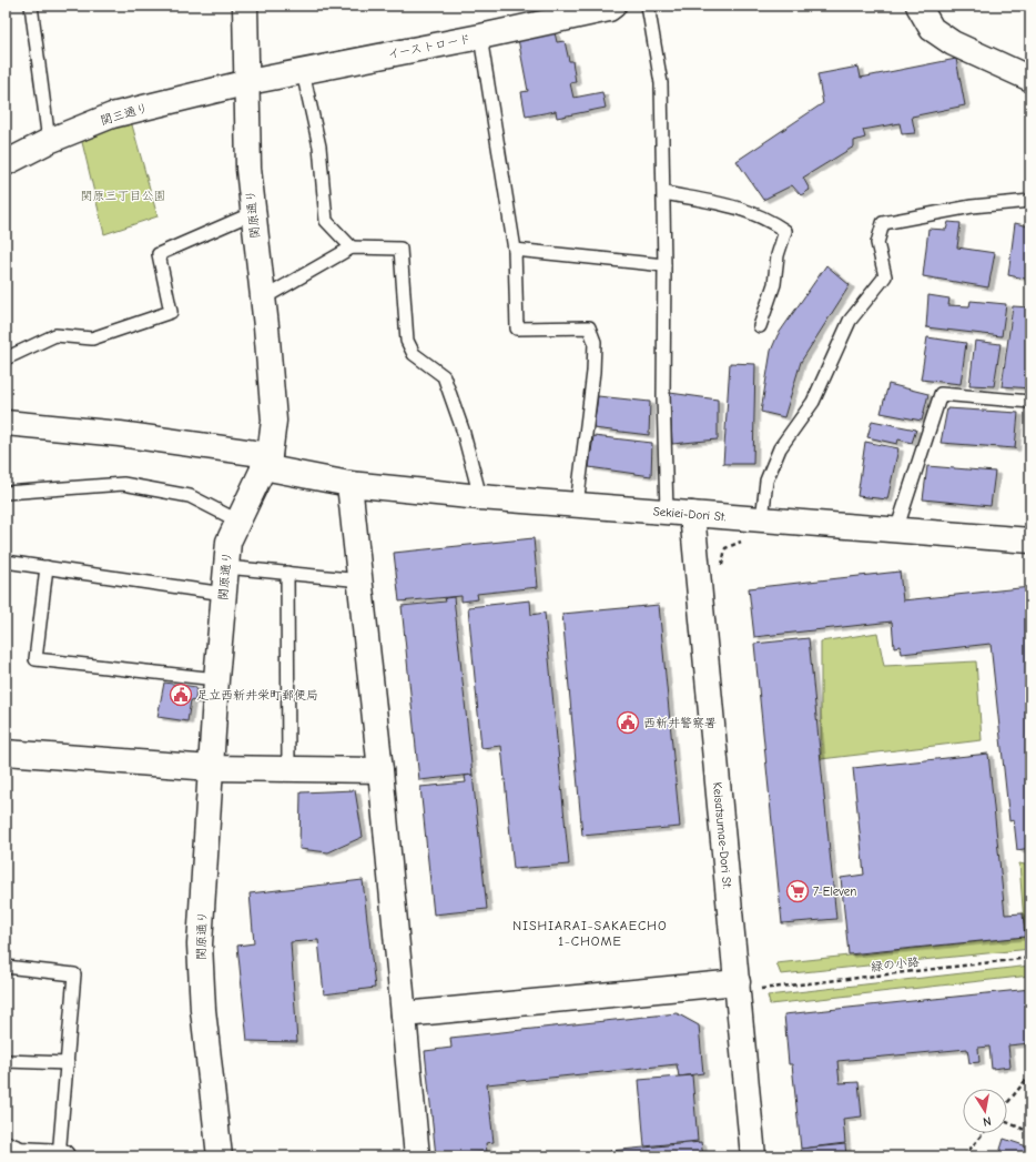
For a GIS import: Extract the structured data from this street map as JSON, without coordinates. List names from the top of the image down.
{
  "streets": {
    "street": [
      "イーストロード",
      "関三通り",
      "関原通り",
      "Sekiei-Dori St.",
      "Keisatsumae-Dori St."
    ],
    "path": ["緑の小路"]
  },
  "crossings": [
    ["イーストロード", "関三通り"],
    ["イーストロード", "関原通り"],
    ["関三通り", "関原通り"],
    ["関原通り", "Sekiei-Dori St."],
    ["Sekiei-Dori St.", "Keisatsumae-Dori St."]
  ],
  "districts": ["NISHIARAI-SAKAECHO 1-CHOME"],
  "parks": ["関原三丁目公園"],
  "places": {
    "public building": ["足立西新井栄町郵便局", "西新井警察署"],
    "supermarket": ["7-Eleven"]
  },
  "north": "bottom"
}
